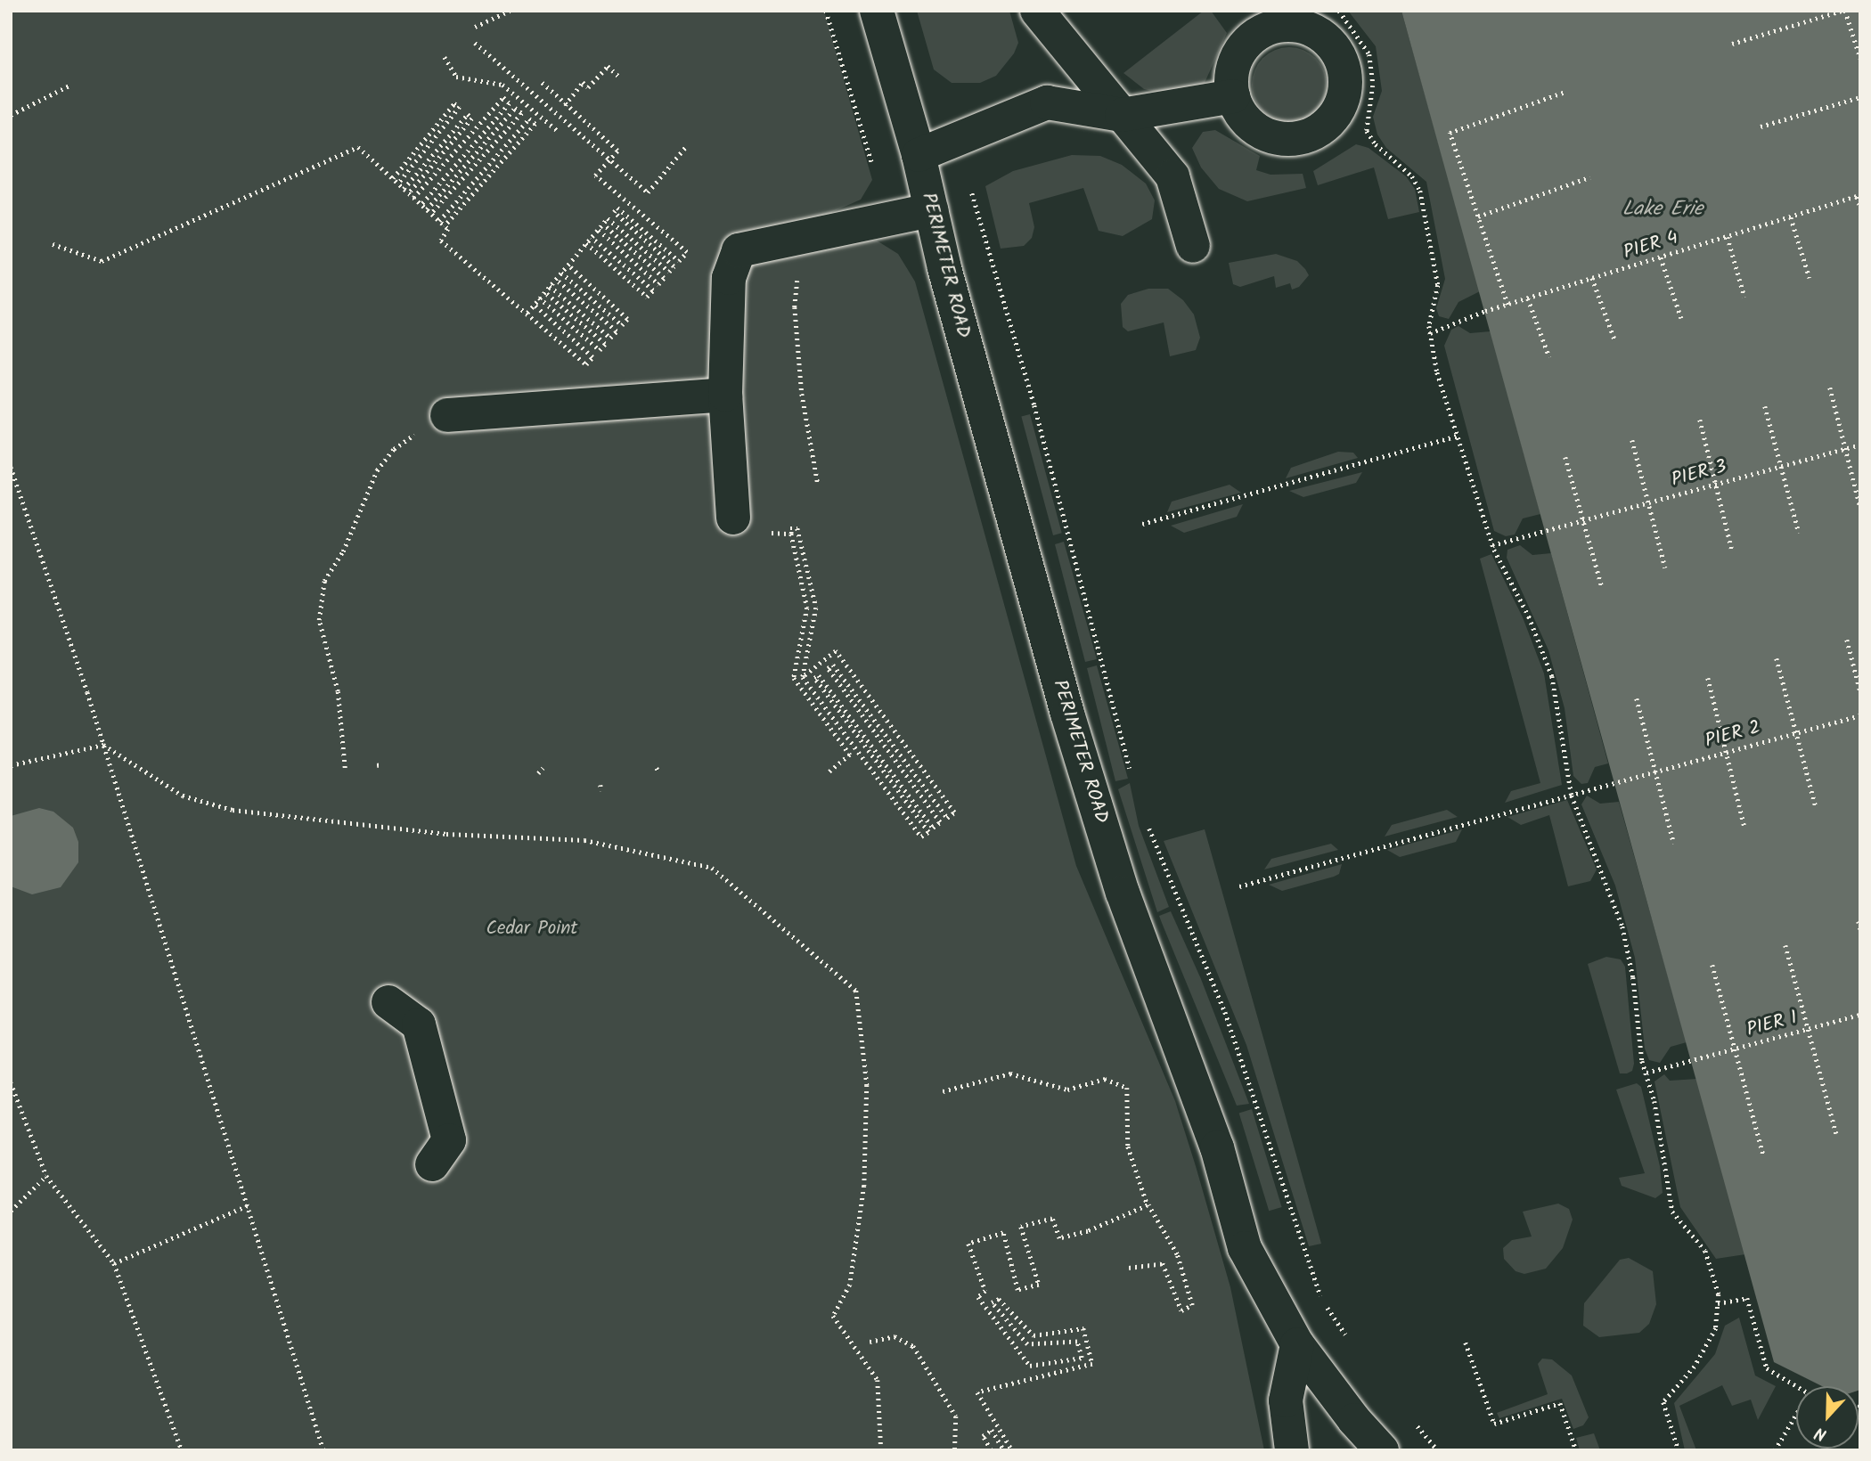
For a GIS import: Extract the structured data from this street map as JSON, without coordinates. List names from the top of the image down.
{
  "streets": {
    "street": ["PERIMETER ROAD"],
    "path": [
      "PIER 4",
      "PIER 3",
      "PIER 2",
      "PIER 1"
    ]
  },
  "water": ["Lake Erie"],
  "parks": ["Cedar Point"],
  "north": "bottom"
}
